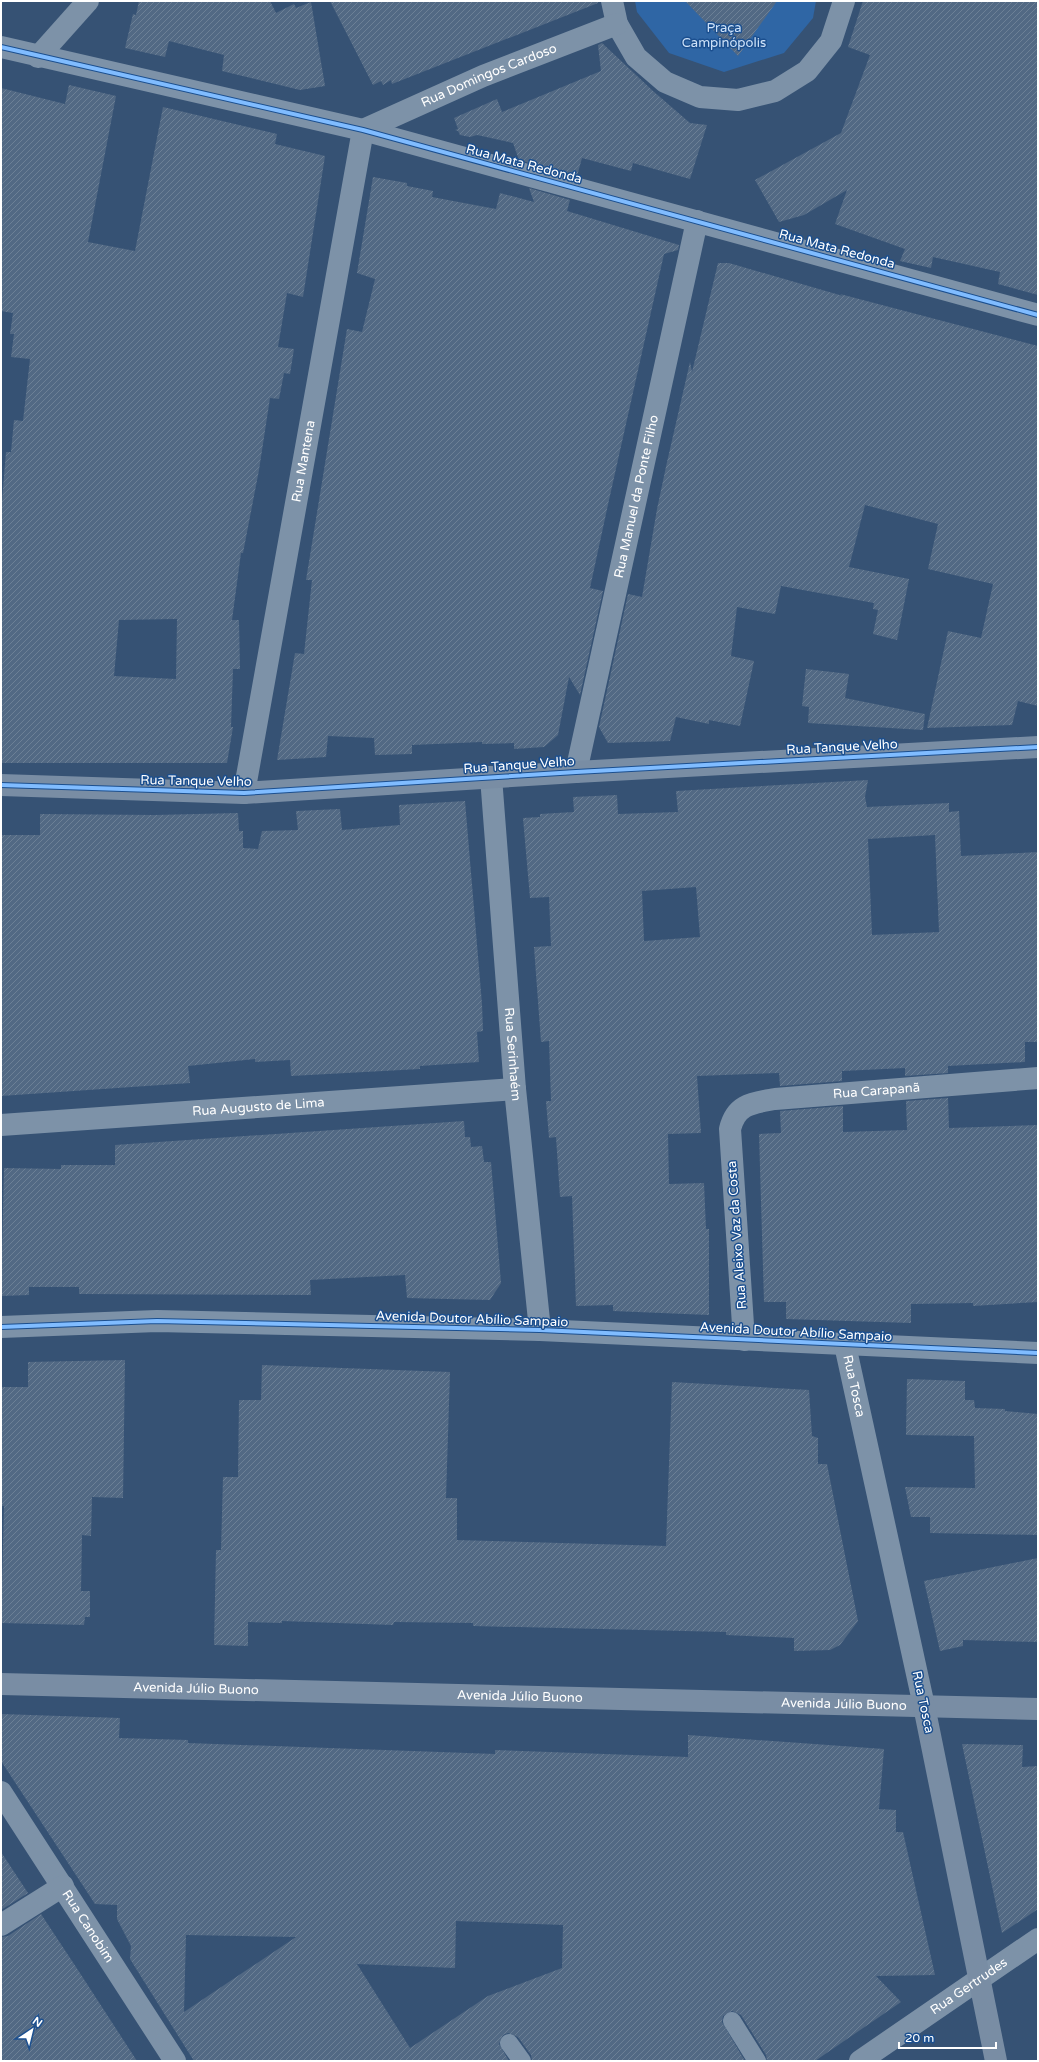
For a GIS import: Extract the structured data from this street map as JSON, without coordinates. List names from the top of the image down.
{
  "streets": {
    "street": [
      "Rua Domingos Cardoso",
      "Rua Mata Redonda",
      "Rua Mantena",
      "Rua Manuel da Ponte Filho",
      "Rua Tanque Velho",
      "Rua Serinhaém",
      "Rua Carapanã",
      "Rua Augusto de Lima",
      "Rua Aleixo Vaz da Costa",
      "Avenida Doutor Abílio Sampaio",
      "Rua Tosca",
      "Avenida Júlio Buono",
      "Rua Canobim",
      "Rua Gertrudes"
    ]
  },
  "crossings": [
    ["Rua Domingos Cardoso", "Rua Mata Redonda"],
    ["Rua Domingos Cardoso", "Rua Mantena"],
    ["Rua Mata Redonda", "Rua Mantena"],
    ["Rua Mata Redonda", "Rua Manuel da Ponte Filho"],
    ["Rua Mantena", "Rua Tanque Velho"],
    ["Rua Manuel da Ponte Filho", "Rua Tanque Velho"],
    ["Rua Tanque Velho", "Rua Serinhaém"],
    ["Rua Serinhaém", "Rua Augusto de Lima"],
    ["Rua Serinhaém", "Avenida Doutor Abílio Sampaio"],
    ["Rua Carapanã", "Rua Aleixo Vaz da Costa"],
    ["Rua Aleixo Vaz da Costa", "Avenida Doutor Abílio Sampaio"],
    ["Avenida Doutor Abílio Sampaio", "Rua Tosca"],
    ["Rua Tosca", "Avenida Júlio Buono"],
    ["Rua Tosca", "Rua Gertrudes"]
  ],
  "parks": ["Praça Campinópolis"],
  "scale_bar": "20 m",
  "north": "top right"
}
